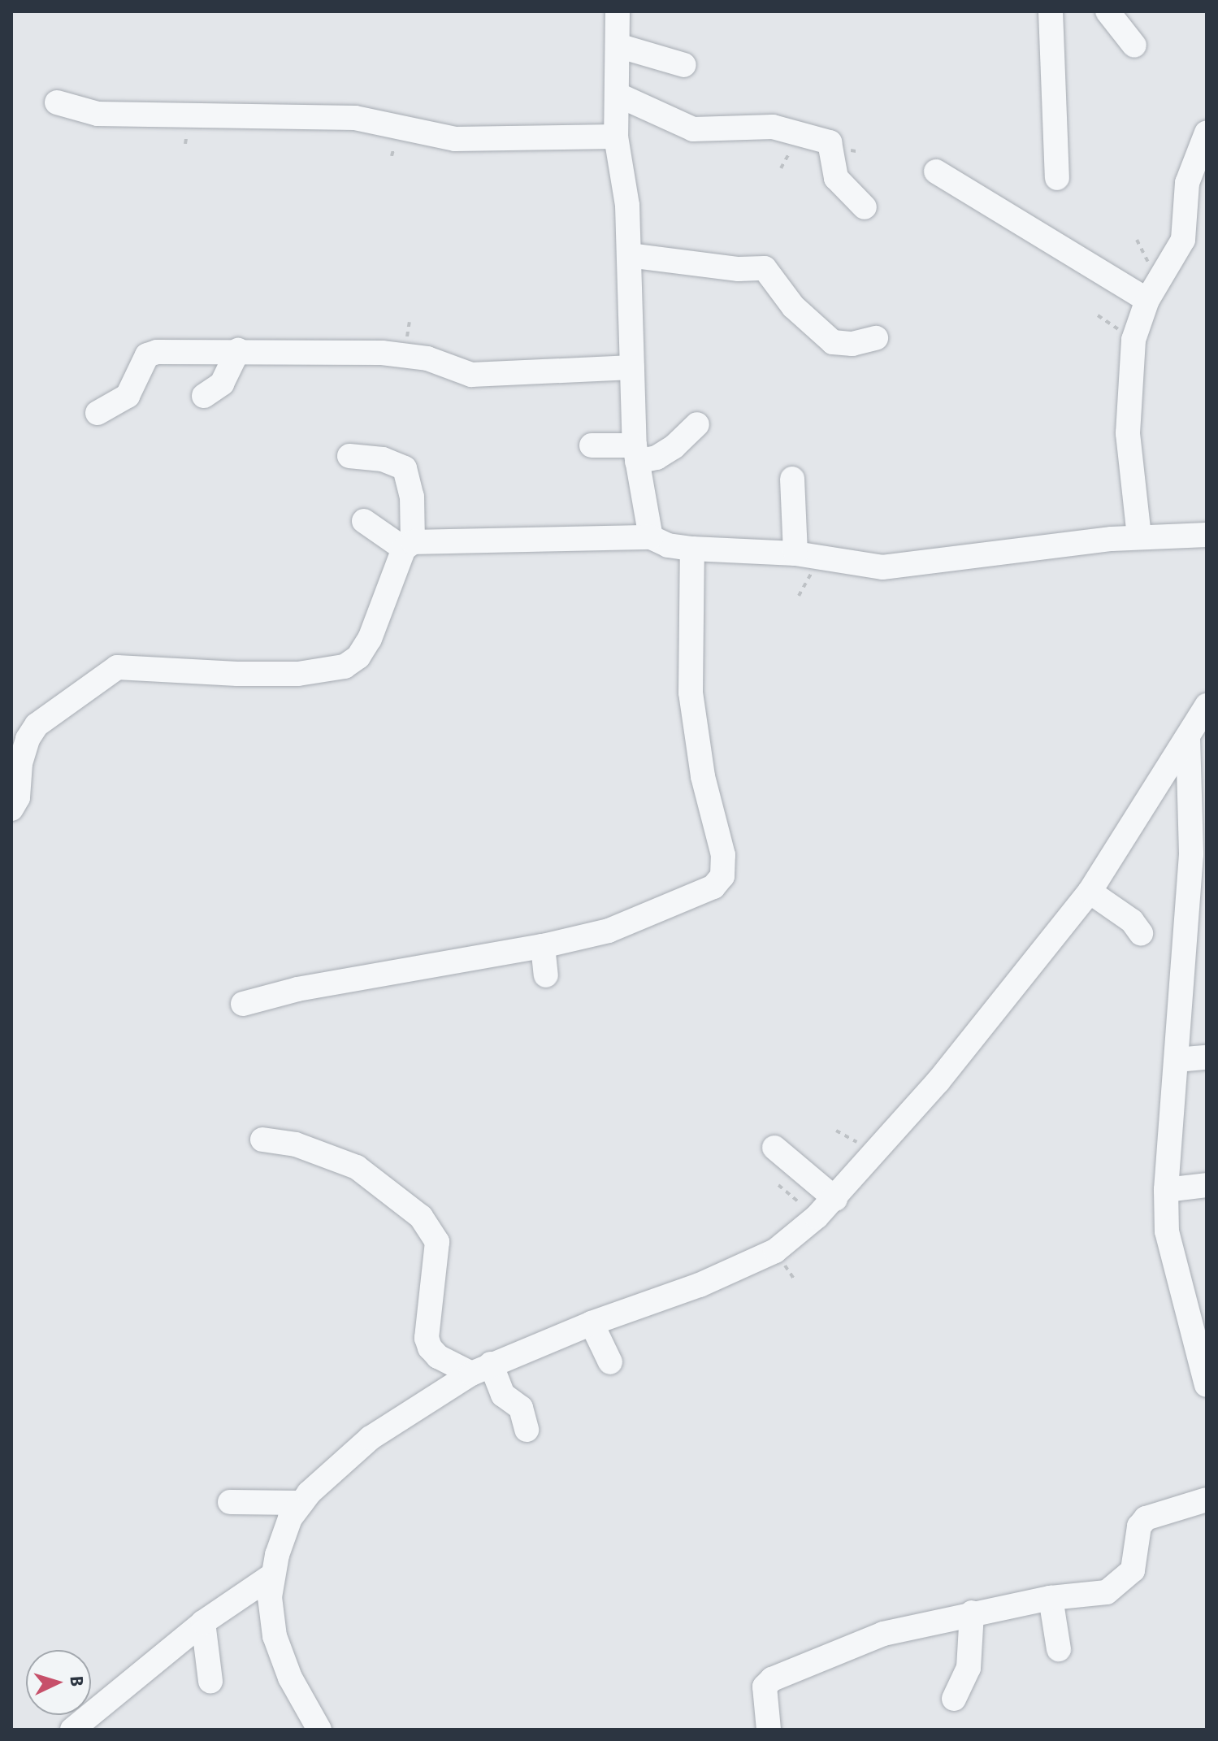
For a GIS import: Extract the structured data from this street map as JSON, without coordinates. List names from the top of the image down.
{
  "north": "right"
}
